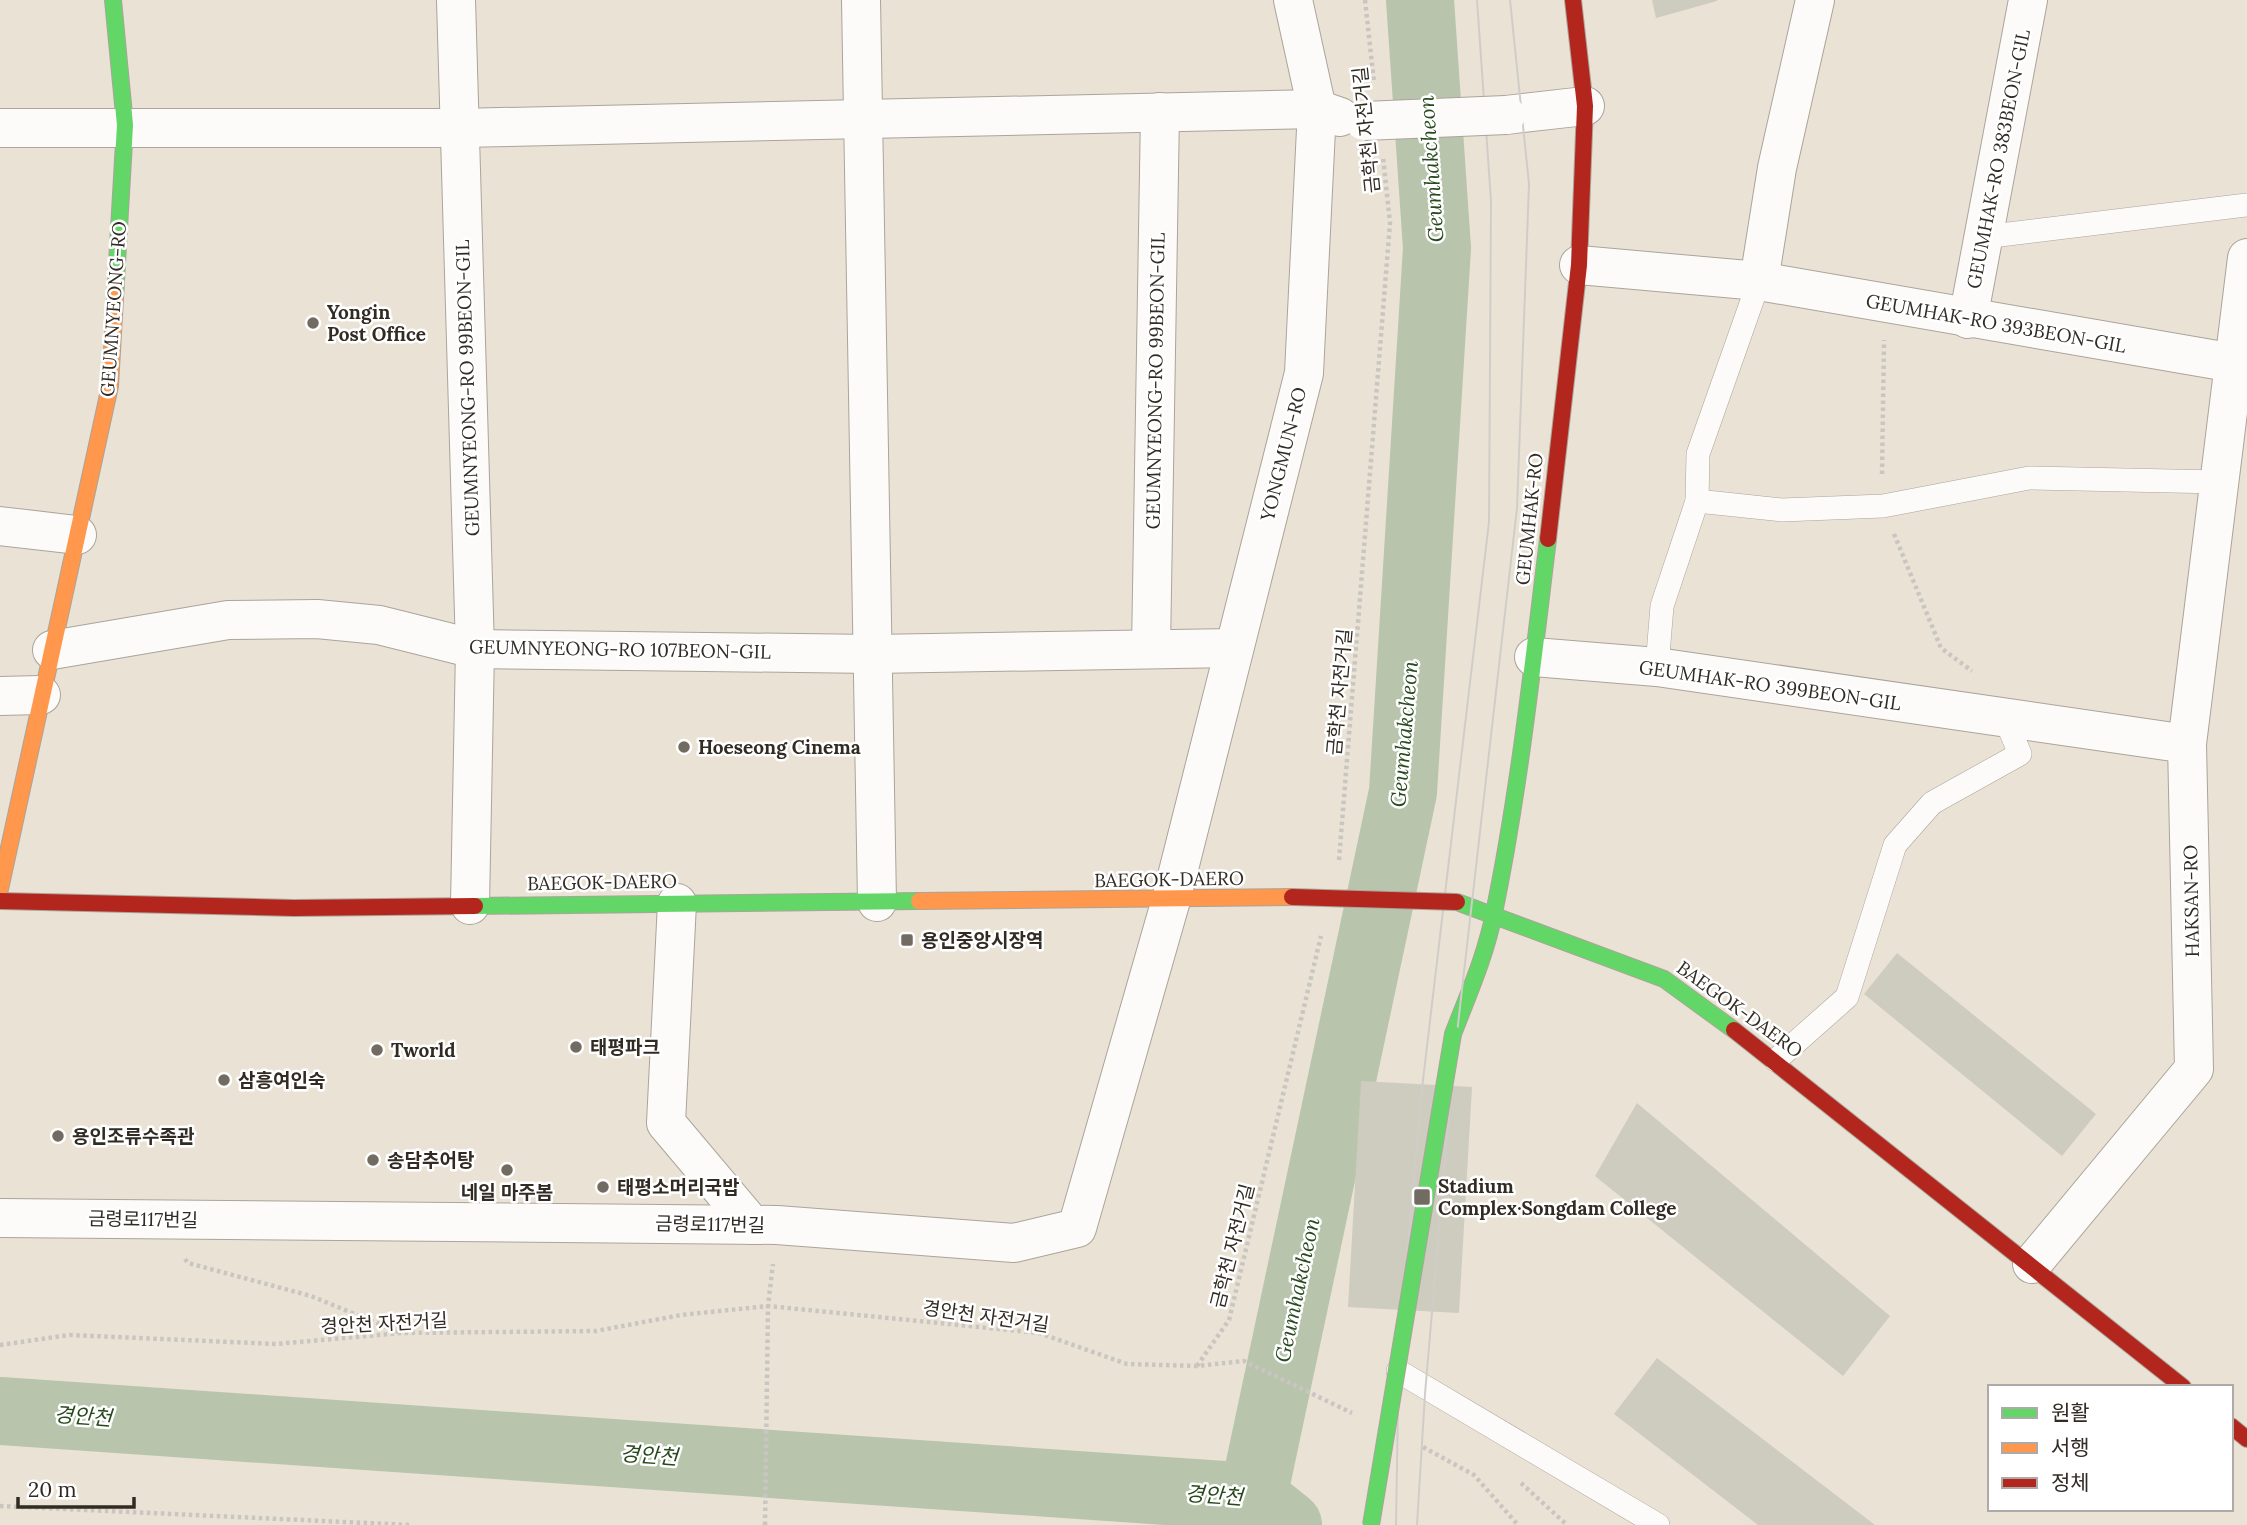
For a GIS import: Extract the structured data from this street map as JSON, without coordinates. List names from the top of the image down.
{
  "streets": {
    "main road": ["GEUMNYEONG-RO", "GEUMHAK-RO", "BAEGOK-DAERO"],
    "street": [
      "GEUMHAK-RO 383BEON-GIL",
      "GEUMHAK-RO 393BEON-GIL",
      "GEUMNYEONG-RO 99BEON-GIL",
      "YONGMUN-RO",
      "GEUMNYEONG-RO 107BEON-GIL",
      "GEUMHAK-RO 399BEON-GIL",
      "HAKSAN-RO",
      "금령로117번길"
    ],
    "path": ["금학천 자전거길", "경안천 자전거길"]
  },
  "crossings": [
    ["금학천 자전거길", "경안천 자전거길"],
    ["GEUMHAK-RO 383BEON-GIL", "GEUMHAK-RO 393BEON-GIL"],
    ["GEUMNYEONG-RO", "GEUMNYEONG-RO 107BEON-GIL"],
    ["GEUMHAK-RO 393BEON-GIL", "GEUMHAK-RO"],
    ["GEUMHAK-RO 393BEON-GIL", "HAKSAN-RO"],
    ["GEUMNYEONG-RO 99BEON-GIL", "GEUMNYEONG-RO 107BEON-GIL"],
    ["GEUMNYEONG-RO 99BEON-GIL", "BAEGOK-DAERO"],
    ["YONGMUN-RO", "GEUMNYEONG-RO 107BEON-GIL"],
    ["YONGMUN-RO", "BAEGOK-DAERO"],
    ["YONGMUN-RO", "금령로117번길"],
    ["GEUMHAK-RO", "GEUMHAK-RO 399BEON-GIL"],
    ["GEUMHAK-RO", "BAEGOK-DAERO"],
    ["GEUMHAK-RO 399BEON-GIL", "HAKSAN-RO"],
    ["BAEGOK-DAERO", "HAKSAN-RO"],
    ["BAEGOK-DAERO", "금령로117번길"]
  ],
  "water": ["Geumhakcheon", "경안천"],
  "places": {
    "other": [
      "Yongin Post Office",
      "Hoeseong Cinema",
      "태평파크",
      "Tworld",
      "삼흥여인숙",
      "용인조류수족관",
      "송담추어탕",
      "네일 마주봄",
      "태평소머리국밥"
    ],
    "transit": ["용인중앙시장역", "Stadium Complex·Songdam College"]
  },
  "legend": ["원활", "서행", "정체"],
  "scale_bar": "20 m"
}
